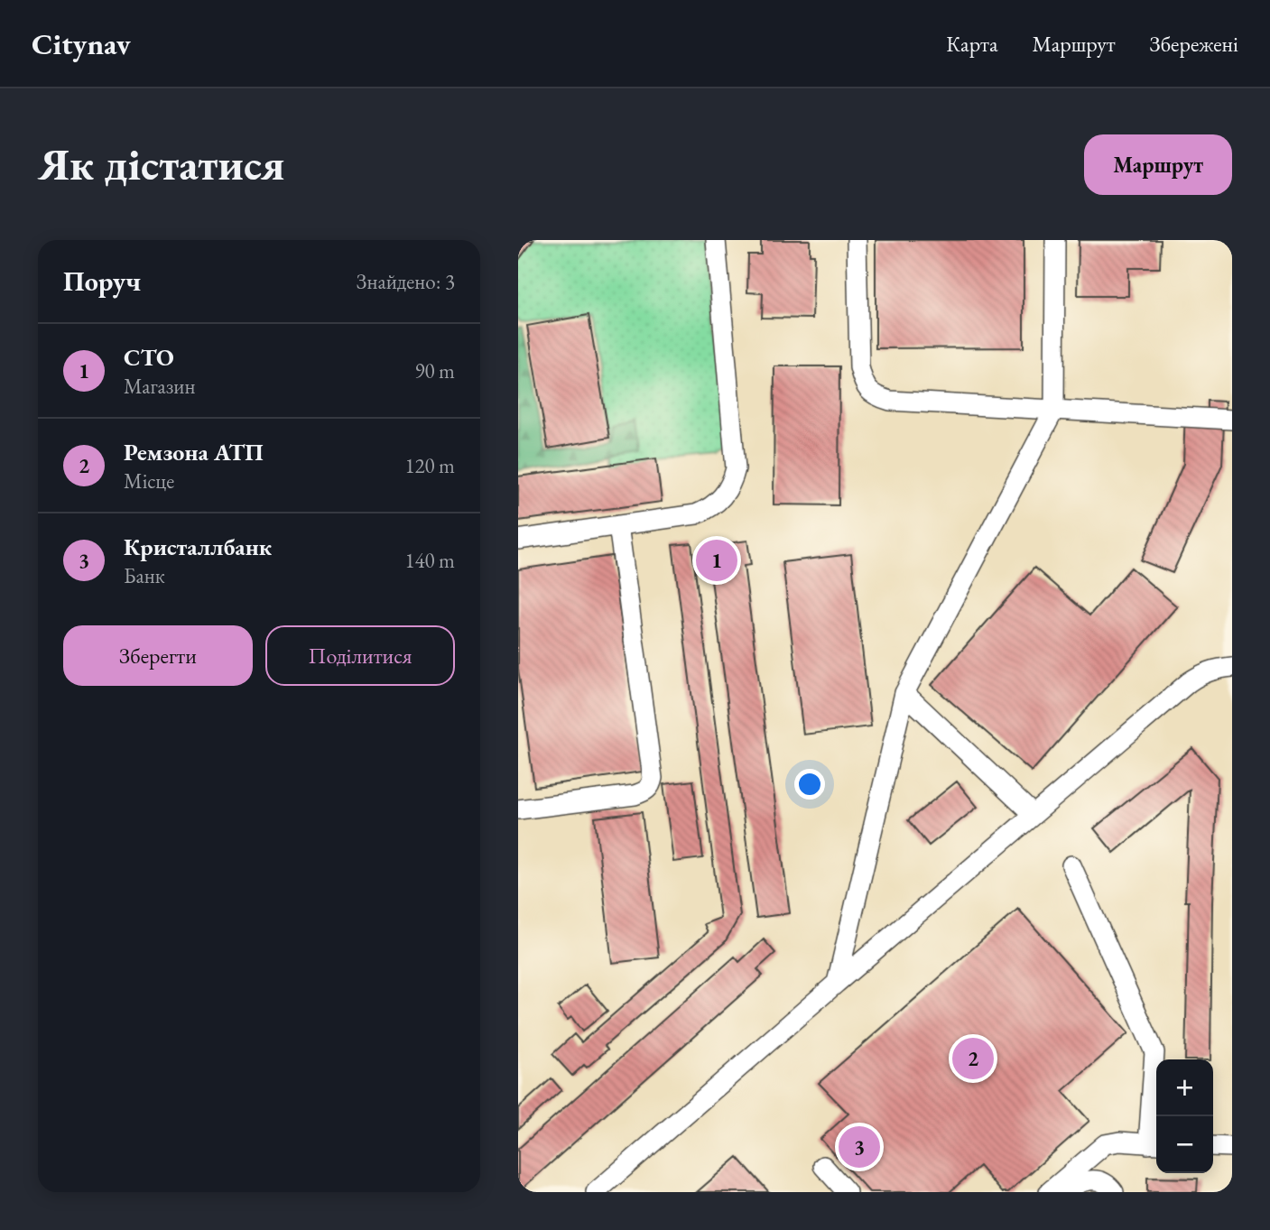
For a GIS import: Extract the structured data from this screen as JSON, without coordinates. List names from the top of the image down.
{
  "page": {
    "header": "Citynav",
    "nav": ["Карта", "Маршрут", "Збережені"],
    "buttons": [
      "Маршрут",
      ["Зберегти", "Поділитися"]
    ],
    "title": "Як дістатися",
    "heading": ["Поруч", "Знайдено: 3"],
    "list": [
      {
        "mark": "1",
        "name": "СТО",
        "note": "Магазин",
        "value": "90 m"
      },
      {
        "mark": "2",
        "name": "Ремзона АТП",
        "note": "Місце",
        "value": "120 m"
      },
      {
        "mark": "3",
        "name": "Кристаллбанк",
        "note": "Банк",
        "value": "140 m"
      }
    ],
    "pins": ["1", "2", "3"],
    "map_buttons": ["+", "−"]
  }
}
